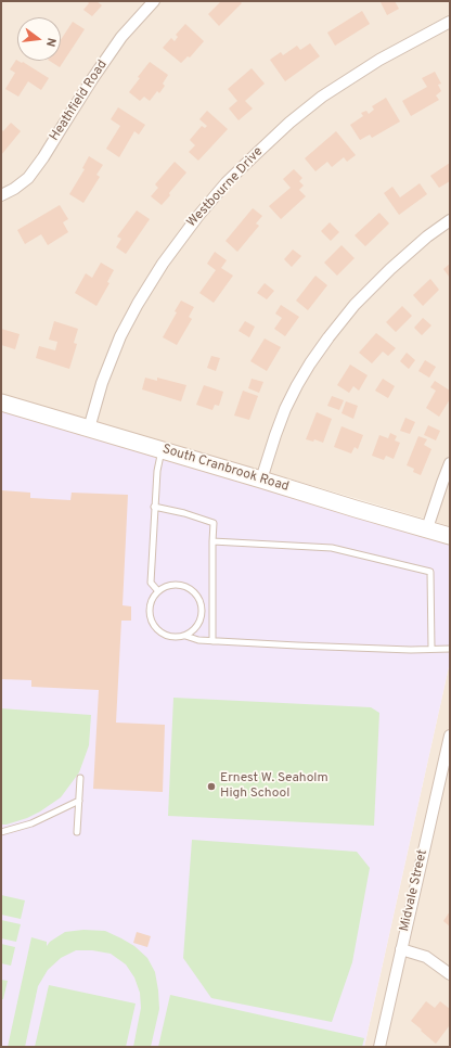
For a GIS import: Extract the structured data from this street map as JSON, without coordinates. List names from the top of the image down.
{
  "streets": {
    "street": [
      "Heathfield Road",
      "Westbourne Drive",
      "South Cranbrook Road",
      "Midvale Street"
    ]
  },
  "crossings": [
    ["Westbourne Drive", "South Cranbrook Road"]
  ],
  "places": ["Ernest W. Seaholm High School"],
  "north": "right"
}
